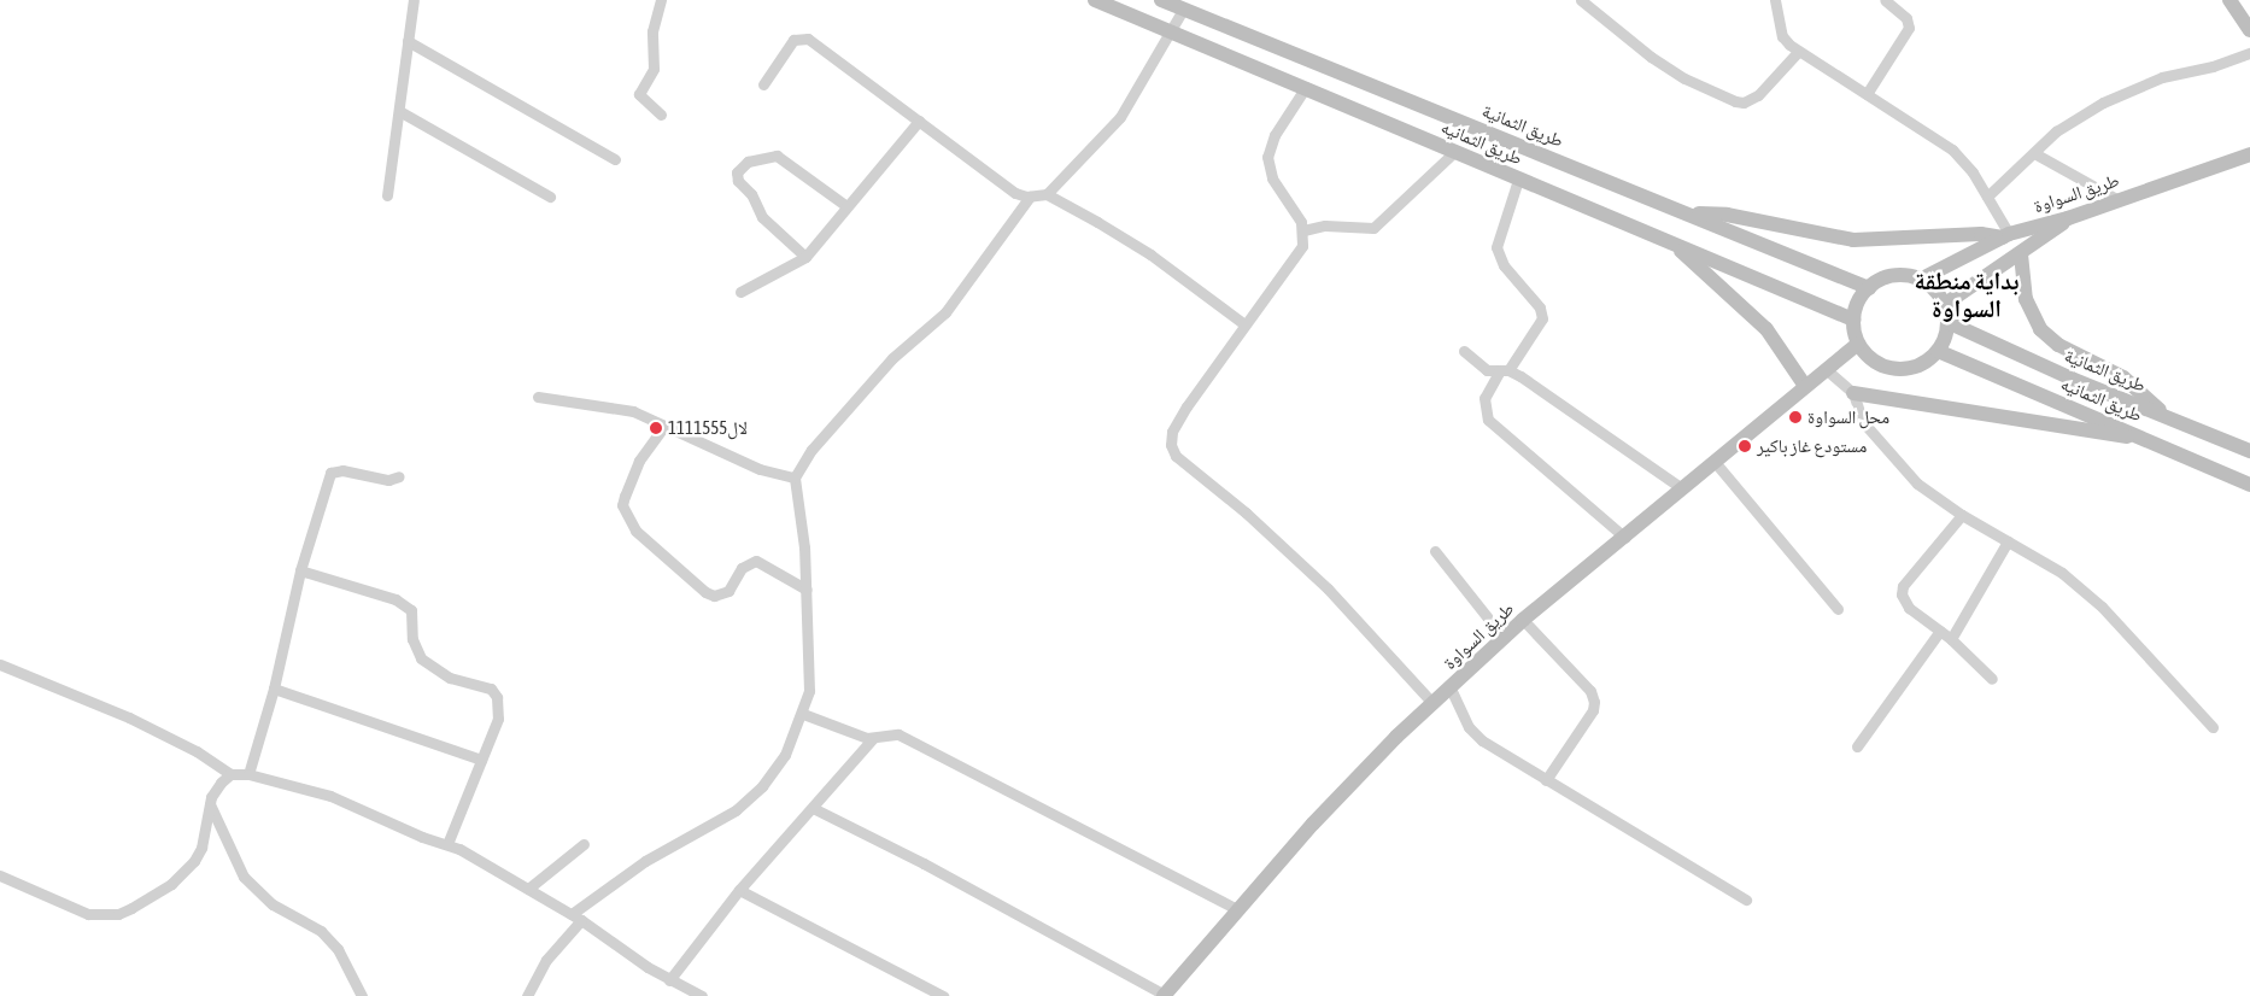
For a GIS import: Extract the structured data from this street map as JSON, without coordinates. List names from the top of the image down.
{
  "streets": {
    "street": ["طريق الثمانية", "طريق الثمانيه", "طريق السواوة"]
  },
  "crossings": [
    ["طريق الثمانية", "طريق الثمانيه"],
    ["طريق الثمانية", "طريق السواوة"],
    ["طريق الثمانيه", "طريق السواوة"]
  ],
  "districts": ["بداية منطقة السواوة"],
  "places": ["محل السواوة", "1111555لال", "مستودع غاز باكير"]
}
